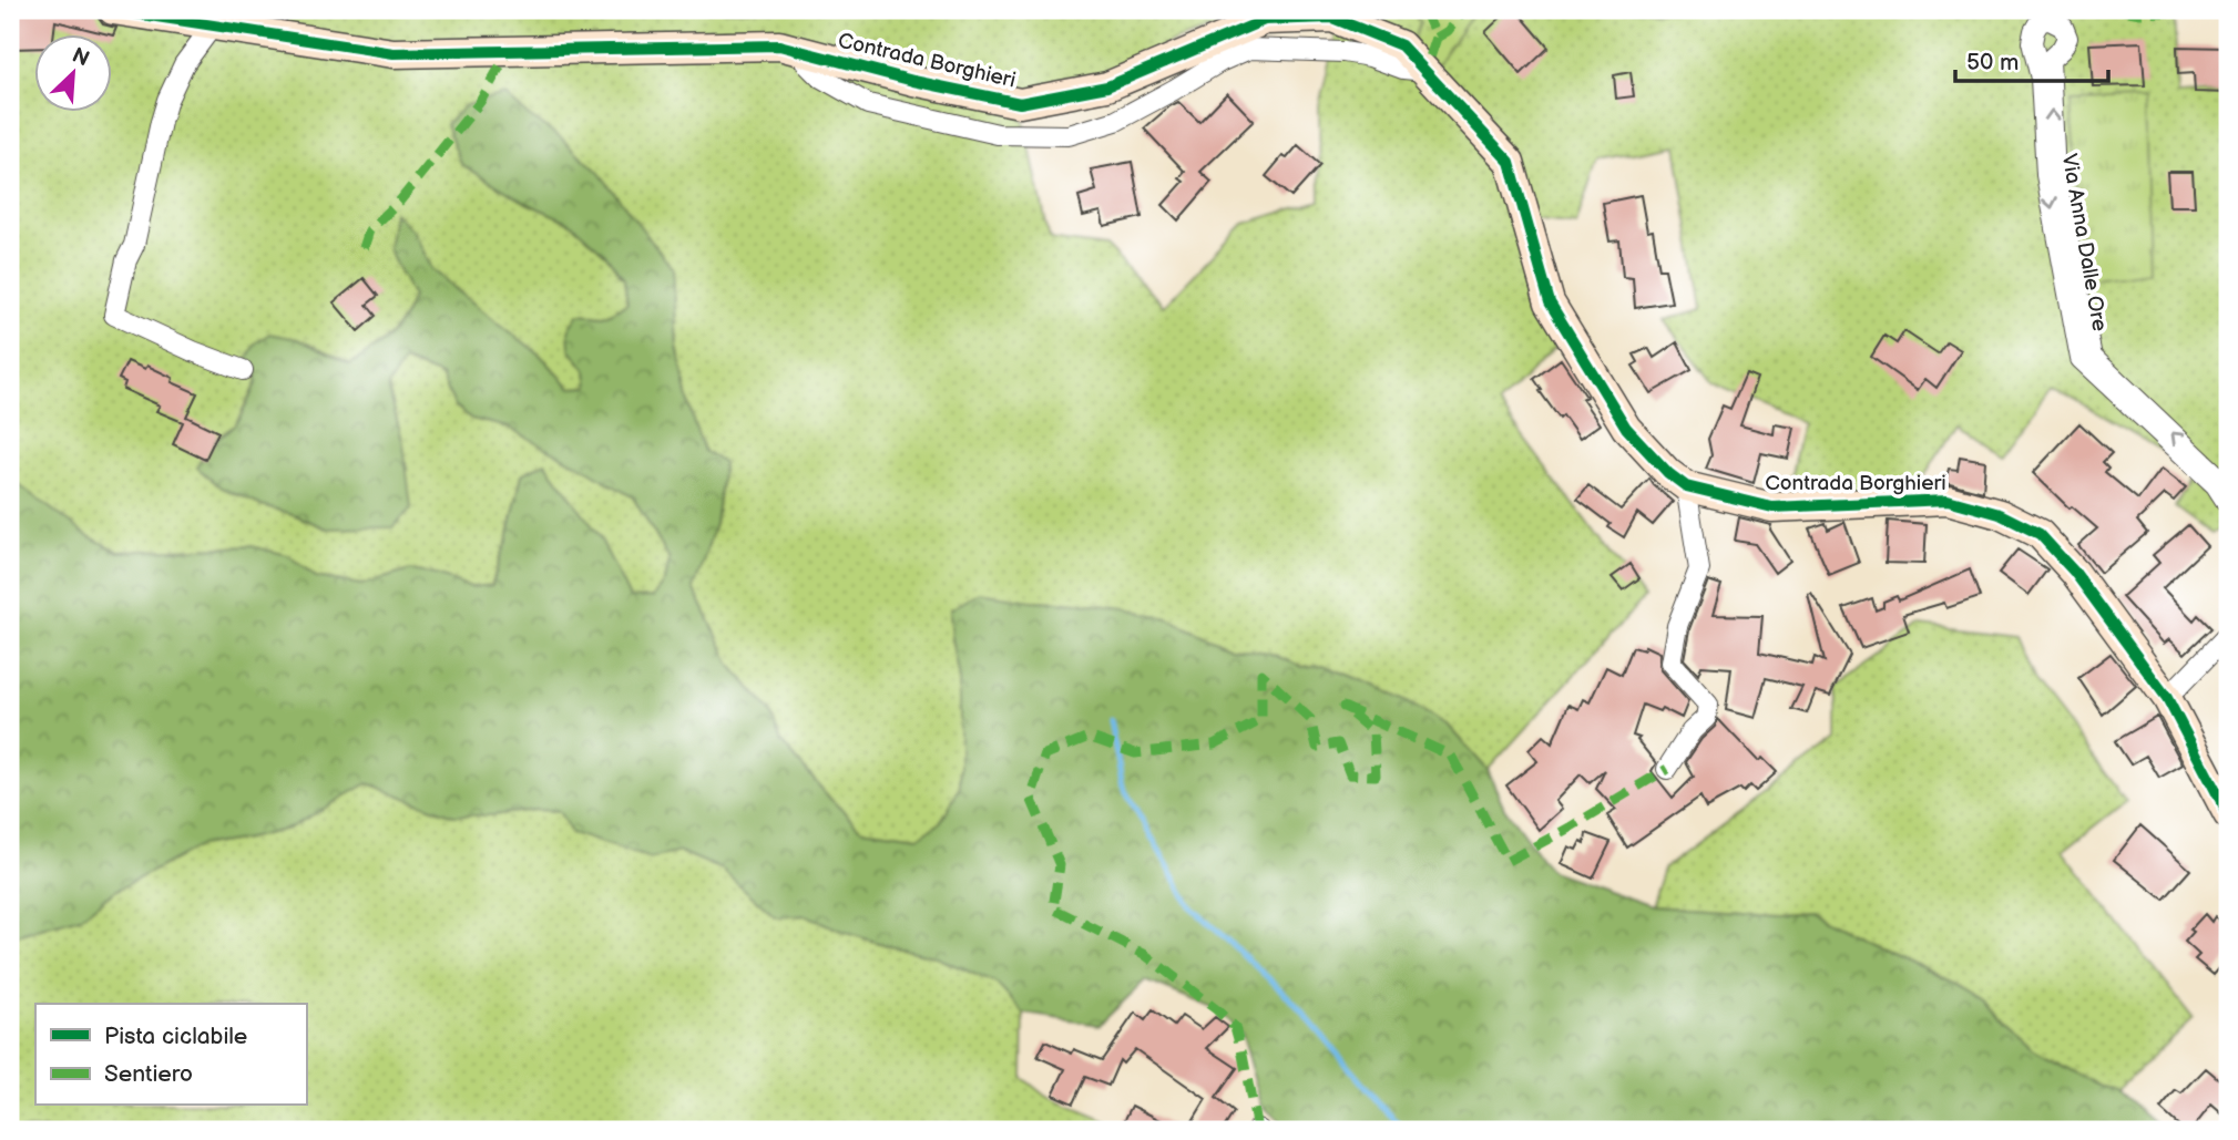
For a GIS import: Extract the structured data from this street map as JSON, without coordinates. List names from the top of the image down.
{
  "streets": {
    "street": ["Contrada Borghieri", "Via Anna Dalle Ore"]
  },
  "legend": ["Pista ciclabile", "Sentiero"],
  "scale_bar": "50 m",
  "north": "top right"
}
